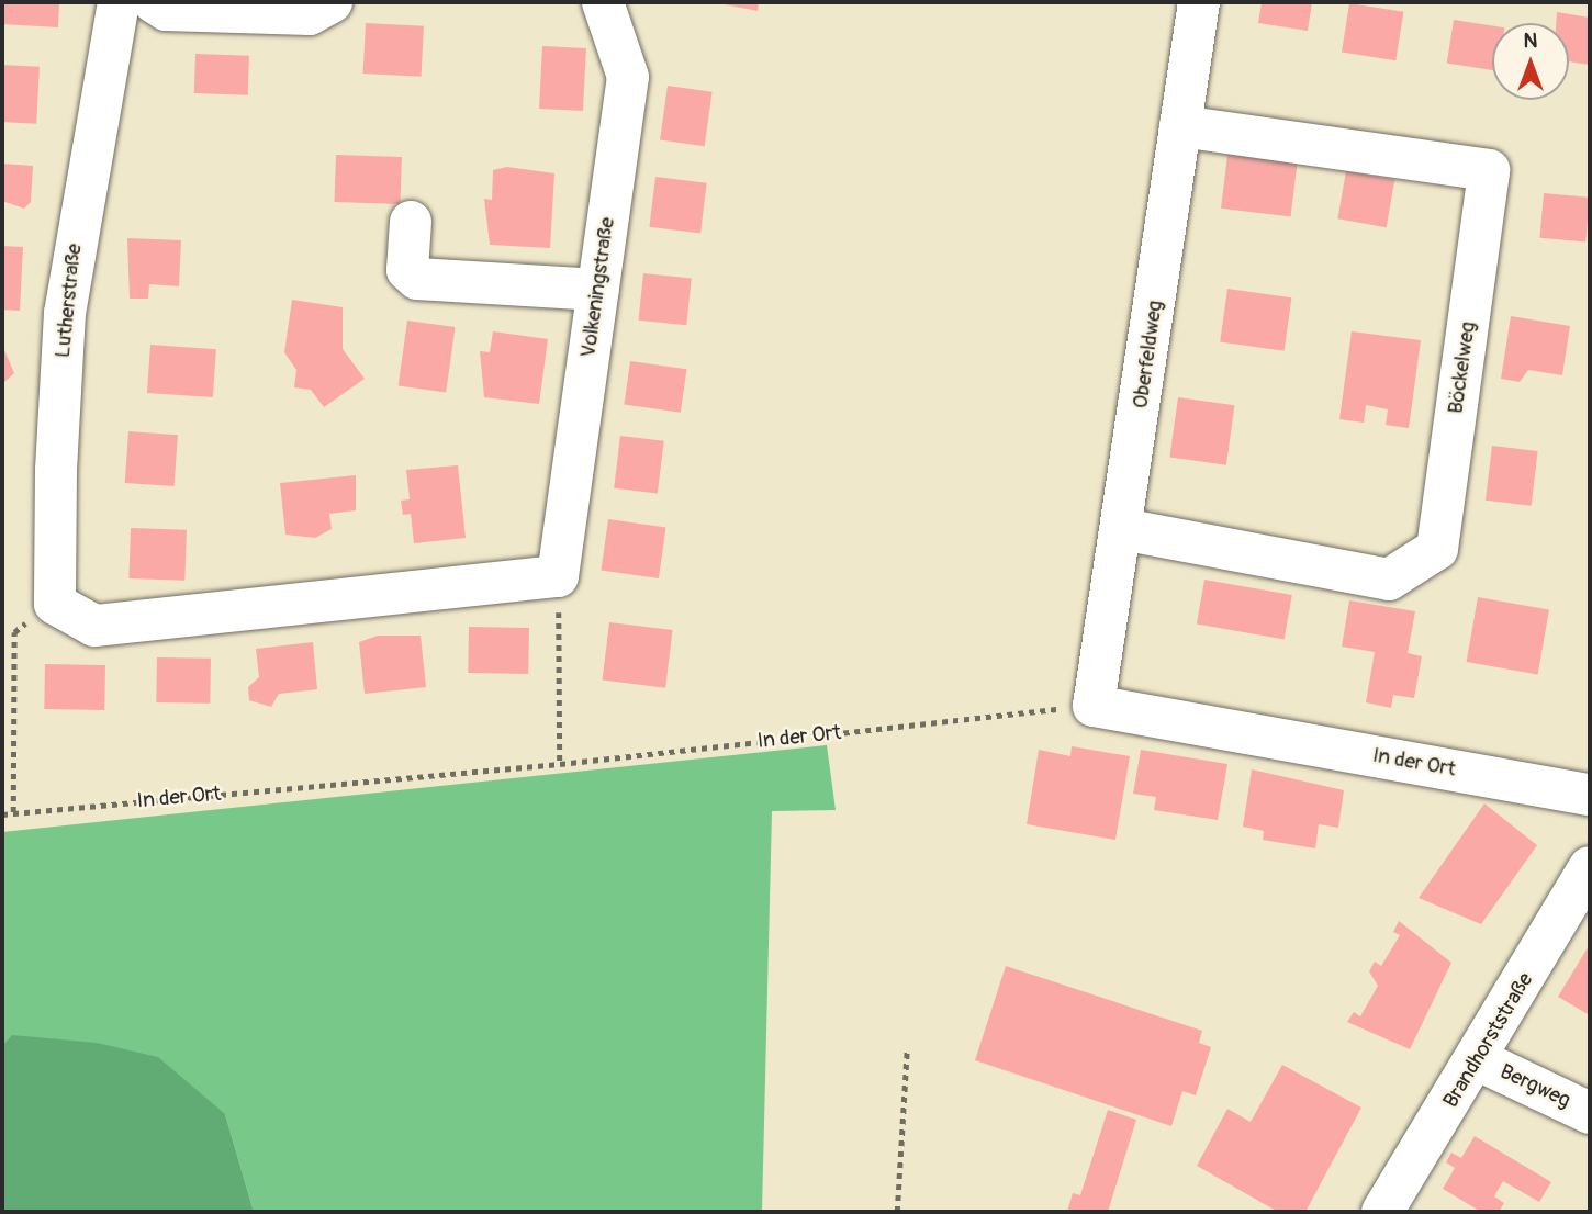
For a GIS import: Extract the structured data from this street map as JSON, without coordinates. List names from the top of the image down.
{
  "streets": {
    "street": [
      "Volkeningstraße",
      "Lutherstraße",
      "Oberfeldweg",
      "Böckelweg",
      "In der Ort",
      "Brandhorststraße",
      "Bergweg"
    ]
  },
  "crossings": [
    ["Oberfeldweg", "Böckelweg"],
    ["Oberfeldweg", "In der Ort"],
    ["Brandhorststraße", "Bergweg"]
  ],
  "north": "top"
}
